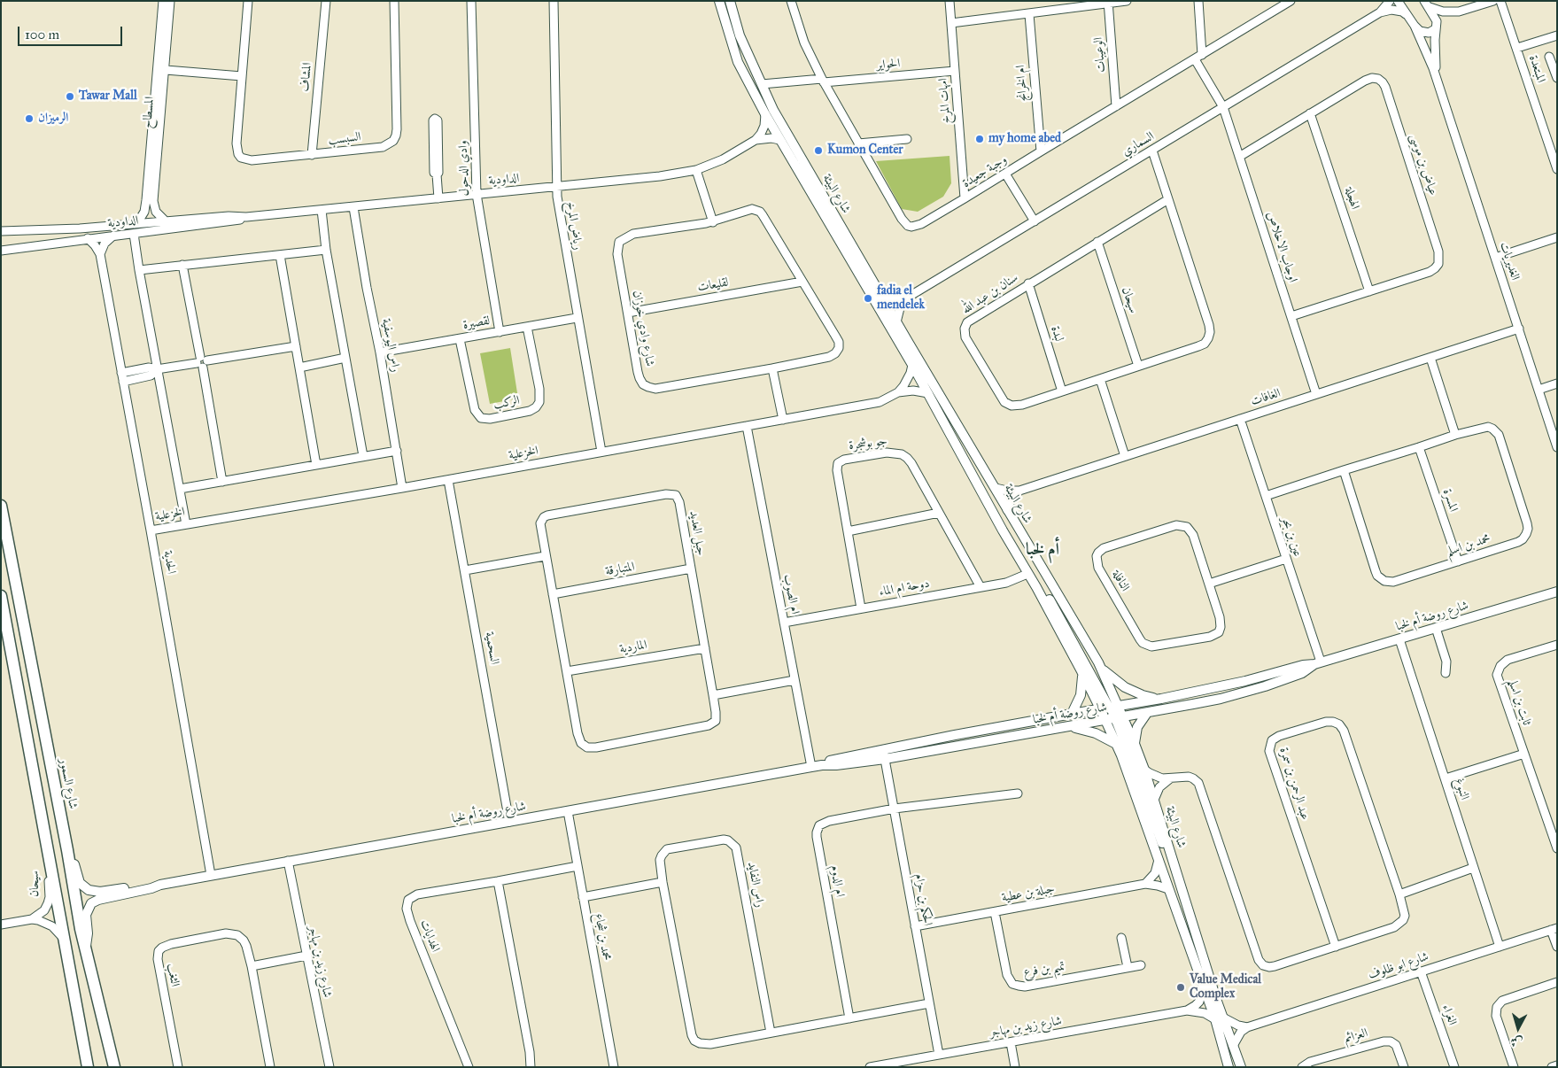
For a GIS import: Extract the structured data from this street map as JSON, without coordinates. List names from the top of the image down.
{
  "streets": {
    "main road": ["شارع السمور"],
    "street": [
      "الوعيبات",
      "الحواير",
      "المبتعدة",
      "المشاف",
      "ام الخرانج",
      "امهات المرخ",
      "المسطاح",
      "السبسب",
      "السماري",
      "عياض بن موسى",
      "وادي الدحول",
      "وجبة جعيدة",
      "الداودية",
      "شارع البيئة",
      "الهجلة",
      "رياض المرخ",
      "اوجاب الاخلاص",
      "الغديريات",
      "لقليعات",
      "سنان بن عبد الله",
      "سيحان",
      "لقصيرة",
      "شارع وادي خوزان",
      "لبدة",
      "راس اليوسفية",
      "الغافات",
      "الركب",
      "جو بوشجرة",
      "الخزعلية",
      "المسرة",
      "جبل العديد",
      "عين بن بحر",
      "محمد بن اسلم",
      "الحدية",
      "المتبارقة",
      "النافلة",
      "دوحة ام الماء",
      "ام الصوب",
      "شارع روضة أم لخبا",
      "الماردية",
      "السحمية",
      "ثابت بن اسلم",
      "عبد الرحمن بن سمرة",
      "النبوغ",
      "ام الدوم",
      "راس النفايد",
      "جبلة بن عطية",
      "الحكم بن حزام",
      "الهدايات",
      "محمد بن شجاع",
      "شارع زيد بن مهاجر",
      "شارع ابو ظلوف",
      "تميم بن فرع",
      "الثغب",
      "الغراء",
      "العزائم"
    ]
  },
  "crossings": [
    ["الوعيبات", "وجبة جعيدة"],
    ["الحواير", "امهات المرخ"],
    ["الحواير", "وجبة جعيدة"],
    ["الحواير", "شارع البيئة"],
    ["المشاف", "السبسب"],
    ["ام الخرانج", "وجبة جعيدة"],
    ["امهات المرخ", "وجبة جعيدة"],
    ["المسطاح", "الداودية"],
    ["السماري", "شارع البيئة"],
    ["السماري", "اوجاب الاخلاص"],
    ["السماري", "سنان بن عبد الله"],
    ["عياض بن موسى", "الهجلة"],
    ["عياض بن موسى", "اوجاب الاخلاص"],
    ["وادي الدحول", "الداودية"],
    ["وادي الدحول", "لقصيرة"],
    ["وجبة جعيدة", "اوجاب الاخلاص"],
    ["الداودية", "رياض المرخ"],
    ["الداودية", "راس اليوسفية"],
    ["الداودية", "الحدية"],
    ["شارع البيئة", "الغافات"],
    ["شارع البيئة", "الخزعلية"],
    ["شارع البيئة", "دوحة ام الماء"],
    ["شارع البيئة", "شارع روضة أم لخبا"],
    ["شارع البيئة", "عبد الرحمن بن سمرة"],
    ["شارع البيئة", "جبلة بن عطية"],
    ["شارع البيئة", "شارع زيد بن مهاجر"],
    ["رياض المرخ", "لقصيرة"],
    ["رياض المرخ", "الخزعلية"],
    ["اوجاب الاخلاص", "الغافات"],
    ["الغديريات", "الغافات"],
    ["لقليعات", "شارع وادي خوزان"],
    ["سنان بن عبد الله", "سيحان"],
    ["سنان بن عبد الله", "لبدة"],
    ["لقصيرة", "راس اليوسفية"],
    ["لقصيرة", "الركب"],
    ["راس اليوسفية", "الخزعلية"],
    ["الغافات", "عين بن بحر"],
    ["جو بوشجرة", "دوحة ام الماء"],
    ["الخزعلية", "الحدية"],
    ["الخزعلية", "ام الصوب"],
    ["الخزعلية", "السحمية"],
    ["المسرة", "محمد بن اسلم"],
    ["جبل العديد", "المتبارقة"],
    ["جبل العديد", "الماردية"],
    ["عين بن بحر", "محمد بن اسلم"],
    ["عين بن بحر", "شارع روضة أم لخبا"],
    ["الحدية", "شارع روضة أم لخبا"],
    ["دوحة ام الماء", "ام الصوب"],
    ["ام الصوب", "شارع روضة أم لخبا"],
    ["شارع روضة أم لخبا", "السحمية"],
    ["شارع روضة أم لخبا", "شارع السمور"],
    ["شارع روضة أم لخبا", "النبوغ"],
    ["شارع روضة أم لخبا", "الحكم بن حزام"],
    ["شارع روضة أم لخبا", "محمد بن شجاع"],
    ["شارع روضة أم لخبا", "شارع زيد بن مهاجر"],
    ["النبوغ", "شارع ابو ظلوف"],
    ["ام الدوم", "راس النفايد"],
    ["ام الدوم", "الحكم بن حزام"],
    ["راس النفايد", "الحكم بن حزام"],
    ["جبلة بن عطية", "الحكم بن حزام"],
    ["جبلة بن عطية", "تميم بن فرع"],
    ["الحكم بن حزام", "شارع زيد بن مهاجر"],
    ["الهدايات", "محمد بن شجاع"],
    ["شارع ابو ظلوف", "الغراء"]
  ],
  "districts": ["أم لخبا"],
  "places": [
    "Tawar Mall",
    "الرميزان",
    "my home abed",
    "Kumon Center",
    "fadia el mendelek",
    "Value Medical Complex"
  ],
  "scale_bar": "100 m",
  "north": "bottom"
}
